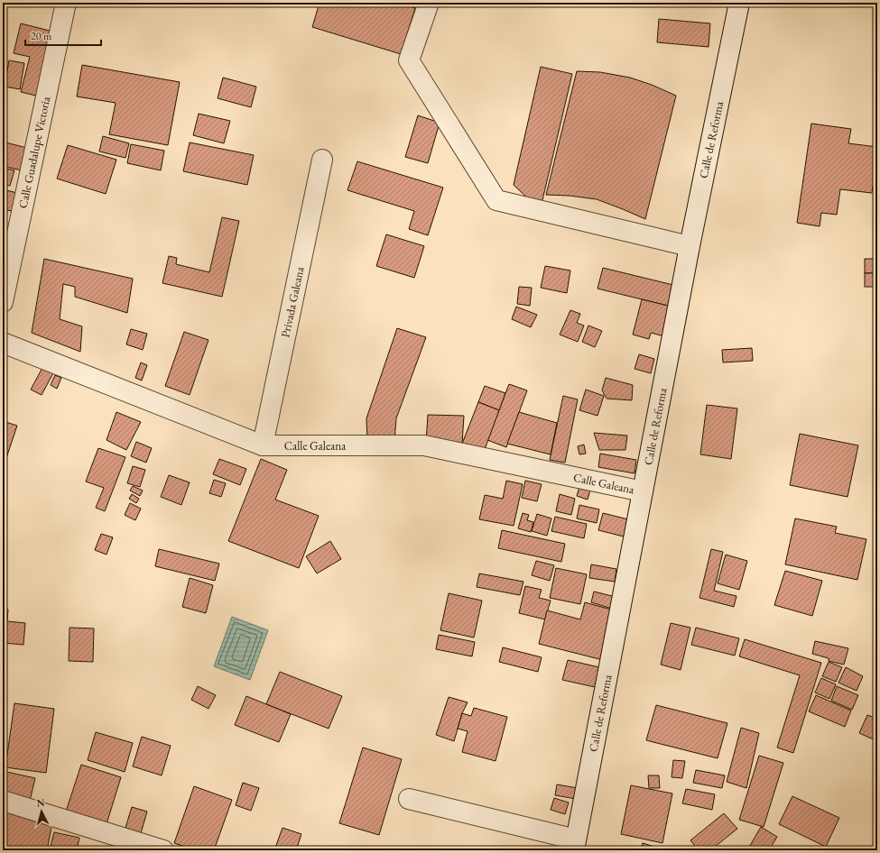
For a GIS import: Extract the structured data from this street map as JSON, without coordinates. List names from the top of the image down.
{
  "streets": {
    "street": [
      "Calle de Reforma",
      "Calle Guadalupe Victoria",
      "Privada Galeana",
      "Calle Galeana"
    ]
  },
  "crossings": [
    ["Calle de Reforma", "Calle Galeana"],
    ["Privada Galeana", "Calle Galeana"]
  ],
  "scale_bar": "20 m",
  "north": "top"
}
